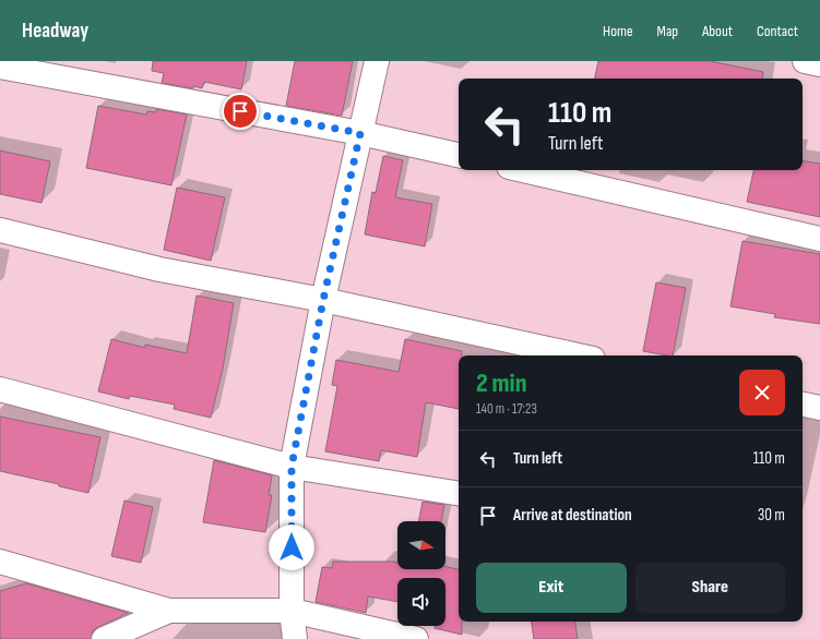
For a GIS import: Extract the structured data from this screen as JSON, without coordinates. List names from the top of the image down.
{
  "north": "right",
  "page": {
    "header": "Headway",
    "nav": [
      "Home",
      "Map",
      "About",
      "Contact"
    ],
    "turn": ["110 m", "Turn left"],
    "heading": ["2 min", "140 m · 17:23"],
    "list": [
      {
        "name": "Turn left",
        "value": "110 m"
      },
      {
        "name": "Arrive at destination",
        "value": "30 m"
      }
    ],
    "buttons": ["Exit", "Share"]
  }
}
